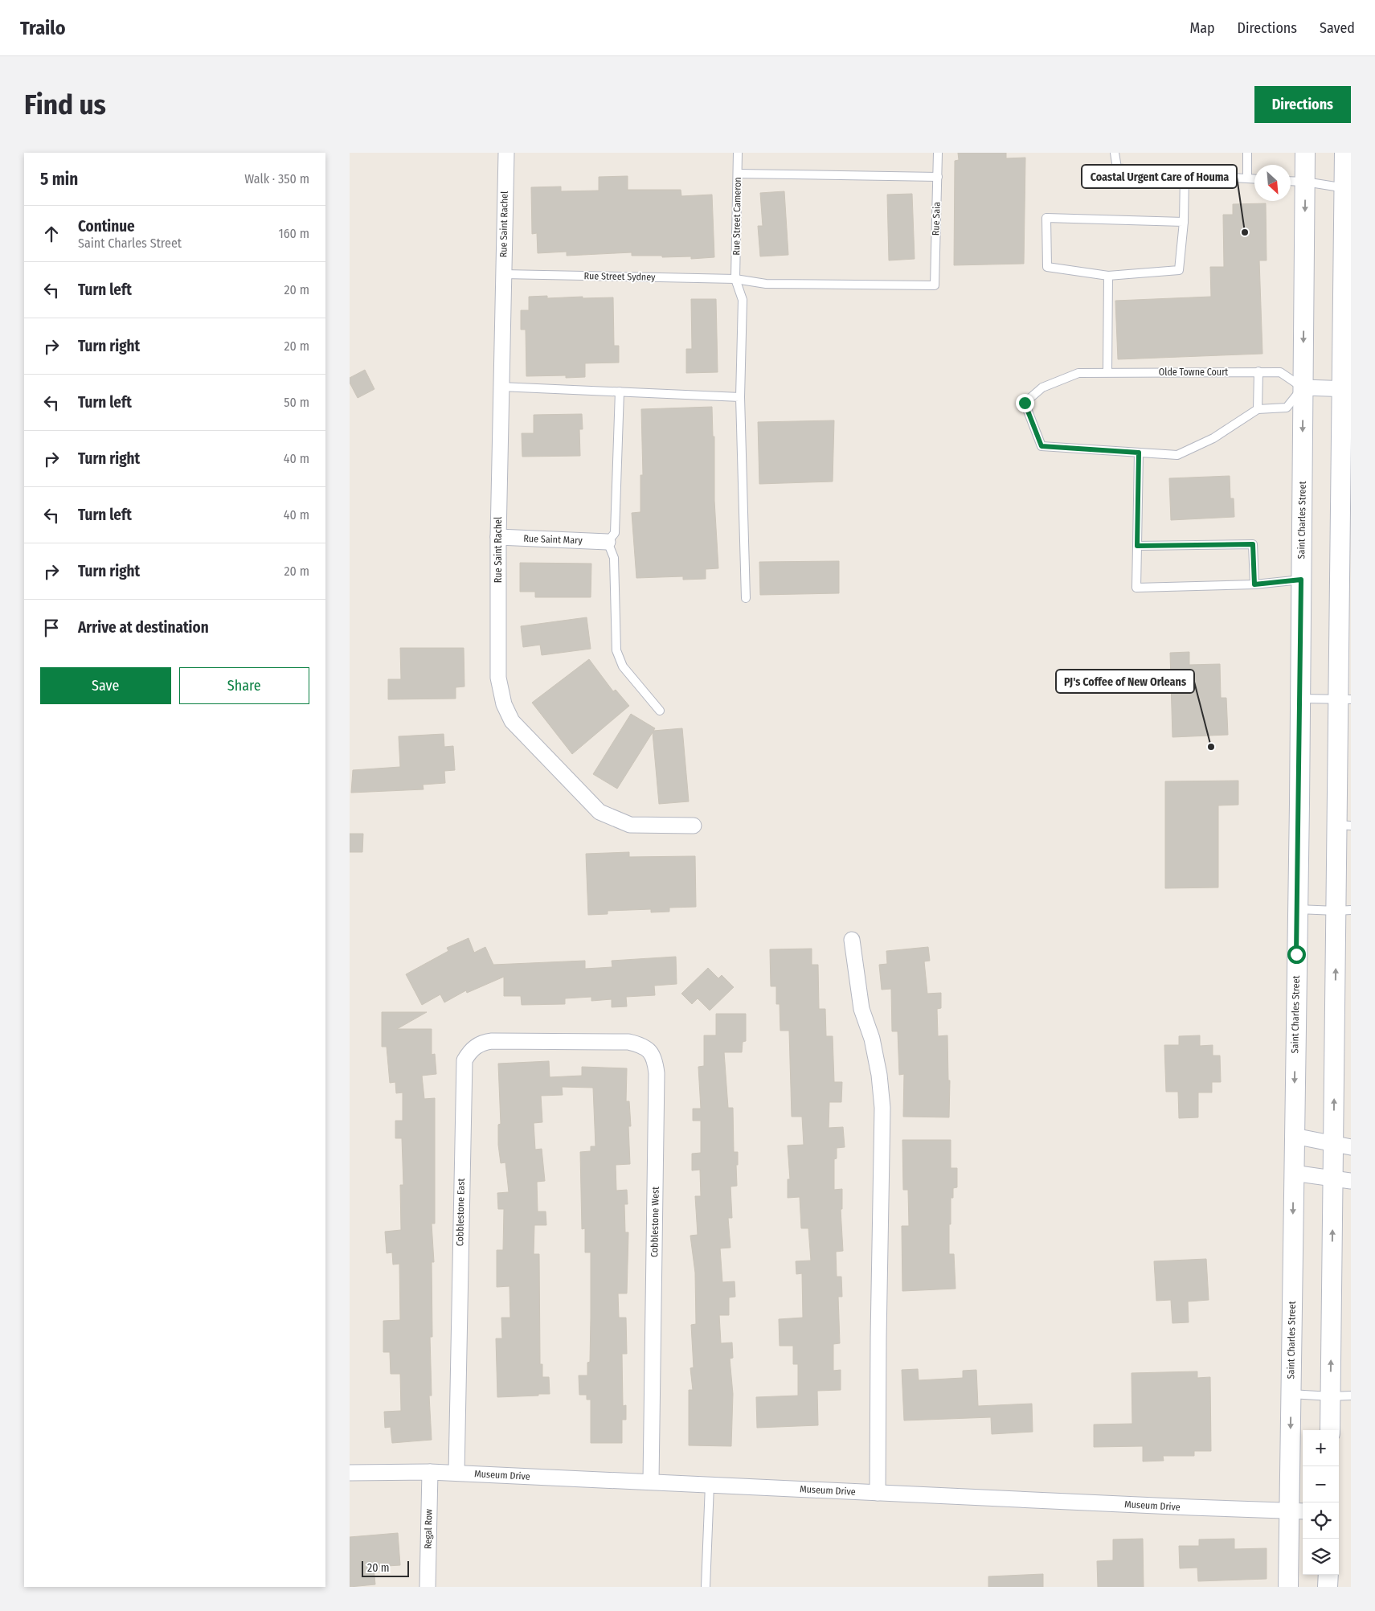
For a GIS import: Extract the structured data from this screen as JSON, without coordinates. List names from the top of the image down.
{
  "streets": {
    "street": [
      "Rue Saint Rachel",
      "Saint Charles Street",
      "Rue Saint Mary",
      "Cobblestone East",
      "Cobblestone West",
      "Museum Drive",
      "Regal Row"
    ],
    "lane": [
      "Rue Street Cameron",
      "Rue Saia",
      "Rue Street Sydney",
      "Olde Towne Court"
    ]
  },
  "crossings": [
    ["Rue Street Cameron", "Rue Street Sydney"],
    ["Rue Saia", "Rue Street Sydney"],
    ["Rue Saint Rachel", "Rue Street Sydney"],
    ["Rue Saint Rachel", "Rue Saint Mary"],
    ["Olde Towne Court", "Saint Charles Street"],
    ["Saint Charles Street", "Museum Drive"],
    ["Cobblestone East", "Cobblestone West"],
    ["Cobblestone East", "Museum Drive"],
    ["Cobblestone West", "Museum Drive"],
    ["Museum Drive", "Regal Row"]
  ],
  "places": ["Coastal Urgent Care of Houma", "PJ's Coffee of New Orleans"],
  "scale_bar": "20 m",
  "north": "bottom right",
  "page": {
    "header": "Trailo",
    "nav": ["Map", "Directions", "Saved"],
    "buttons": [
      "Directions",
      ["Save", "Share"]
    ],
    "title": "Find us",
    "heading": ["5 min", "Walk · 350 m"],
    "list": [
      ["Continue", "Saint Charles Street", "160 m"],
      ["Turn left", "20 m"],
      ["Turn right", "20 m"],
      ["Turn left", "50 m"],
      ["Turn right", "40 m"],
      ["Turn left", "40 m"],
      ["Turn right", "20 m"],
      "Arrive at destination"
    ],
    "map_buttons": ["+", "−"],
    "scale": "20 m"
  }
}
